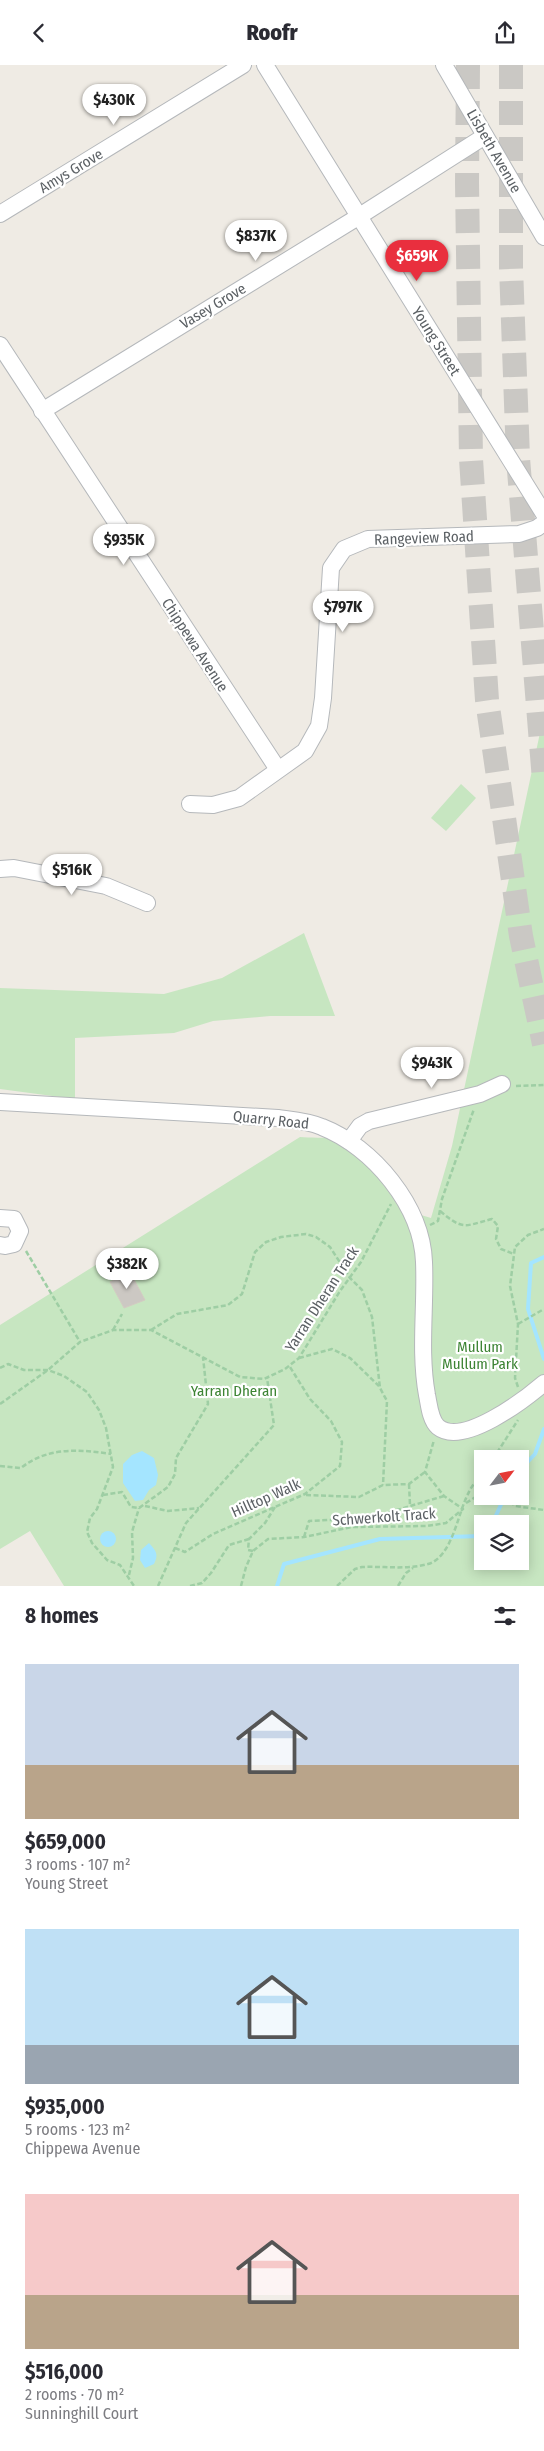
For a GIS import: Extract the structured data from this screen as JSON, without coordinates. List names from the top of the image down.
{
  "streets": {
    "street": [
      "Lisbeth Avenue",
      "Amys Grove",
      "Vasey Grove",
      "Young Street",
      "Rangeview Road",
      "Chippewa Avenue",
      "Quarry Road"
    ],
    "path": ["Yarran Dheran Track", "Hilltop Walk", "Schwerkolt Track"]
  },
  "crossings": [
    ["Lisbeth Avenue", "Vasey Grove"],
    ["Vasey Grove", "Young Street"],
    ["Vasey Grove", "Chippewa Avenue"],
    ["Rangeview Road", "Chippewa Avenue"],
    ["Quarry Road", "Yarran Dheran Track"],
    ["Yarran Dheran Track", "Hilltop Walk"]
  ],
  "parks": ["Mullum Mullum Park", "Yarran Dheran"],
  "north": "top right",
  "page": {
    "header": "Roofr",
    "price": [
      "$430K",
      "$837K",
      "$659K",
      "$935K",
      "$797K",
      "$516K",
      "$943K",
      "$382K"
    ],
    "heading": "8 homes",
    "list": [
      {
        "name": "$659,000",
        "note": "3 rooms · 107 m² · Young Street"
      },
      {
        "name": "$935,000",
        "note": "5 rooms · 123 m² · Chippewa Avenue"
      },
      {
        "name": "$516,000",
        "note": "2 rooms · 70 m² · Sunninghill Court"
      }
    ]
  }
}
